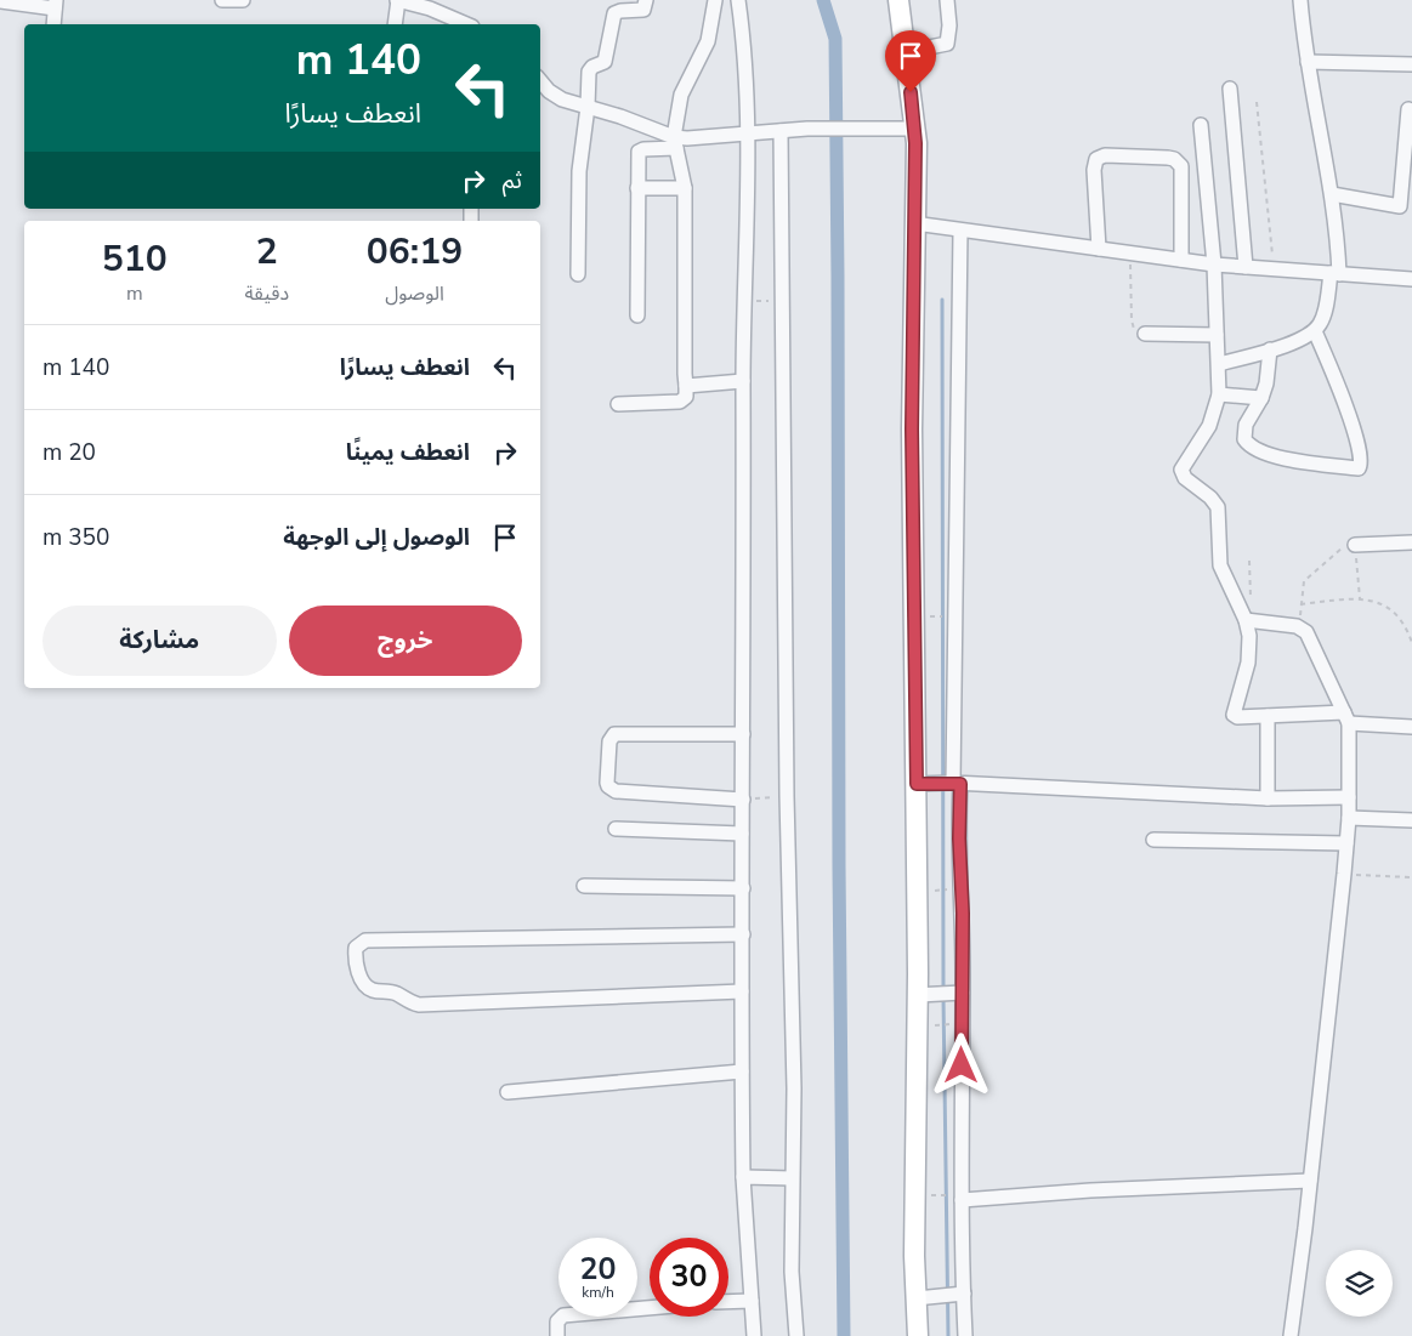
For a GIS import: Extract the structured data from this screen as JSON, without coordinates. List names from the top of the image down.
{
  "page": {
    "turn": ["140 m", "انعطف يسارًا"],
    "then": "ثم",
    "eta": [
      "06:19",
      "الوصول",
      "2",
      "دقيقة",
      "510",
      "m"
    ],
    "list": [
      {
        "name": "انعطف يسارًا",
        "value": "140 m"
      },
      {
        "name": "انعطف يمينًا",
        "value": "20 m"
      },
      {
        "name": "الوصول إلى الوجهة",
        "value": "350 m"
      }
    ],
    "buttons": ["خروج", "مشاركة"],
    "speed": "20 km/h",
    "limit": "30"
  }
}
